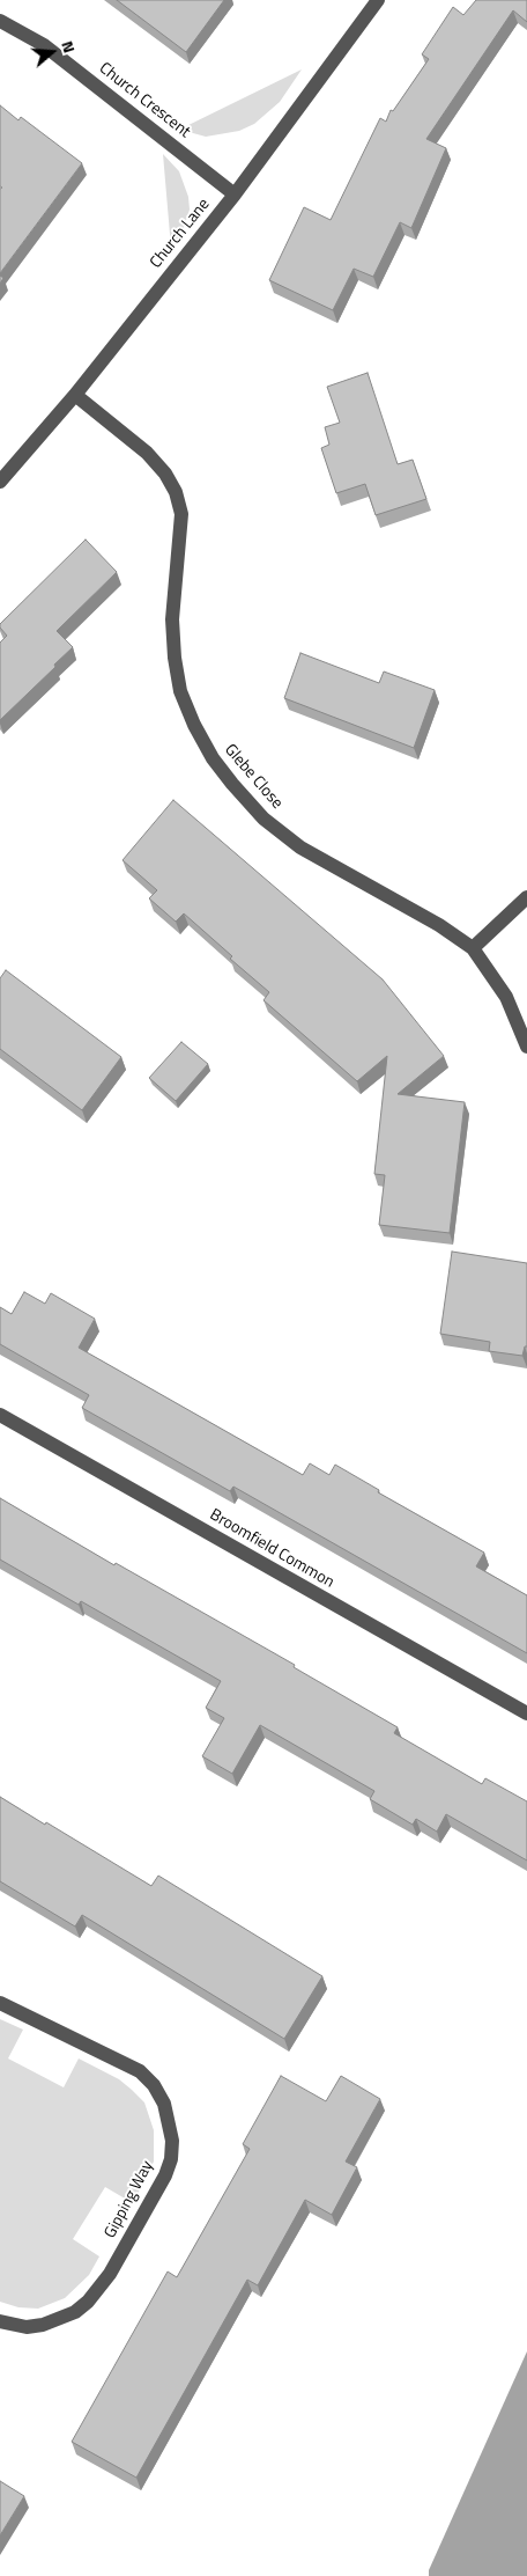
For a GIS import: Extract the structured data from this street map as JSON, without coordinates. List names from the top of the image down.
{
  "streets": {
    "street": [
      "Church Crescent",
      "Church Lane",
      "Glebe Close",
      "Broomfield Common",
      "Gipping Way"
    ]
  },
  "crossings": [
    ["Church Crescent", "Church Lane"],
    ["Church Lane", "Glebe Close"]
  ],
  "north": "right"
}
